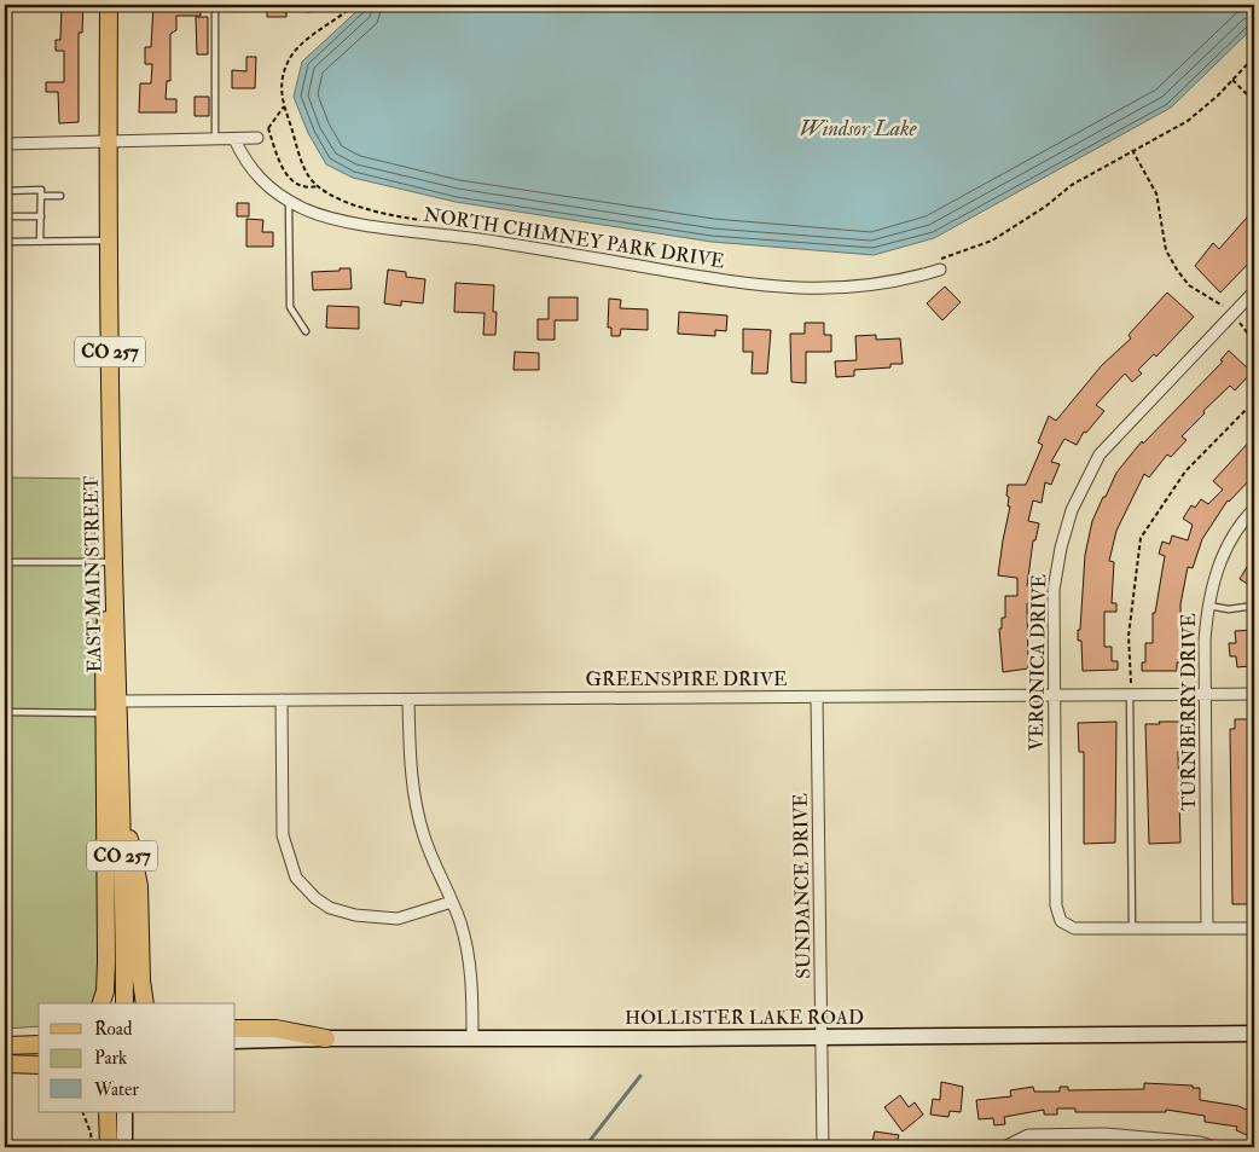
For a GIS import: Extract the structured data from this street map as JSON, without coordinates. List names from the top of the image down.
{
  "streets": {
    "main road": ["CO 257", "EAST MAIN STREET"],
    "street": [
      "NORTH CHIMNEY PARK DRIVE",
      "VERONICA DRIVE",
      "GREENSPIRE DRIVE",
      "TURNBERRY DRIVE",
      "SUNDANCE DRIVE",
      "HOLLISTER LAKE ROAD"
    ]
  },
  "crossings": [
    ["CO 257", "EAST MAIN STREET"],
    ["CO 257", "GREENSPIRE DRIVE"],
    ["EAST MAIN STREET", "GREENSPIRE DRIVE"],
    ["VERONICA DRIVE", "GREENSPIRE DRIVE"],
    ["GREENSPIRE DRIVE", "TURNBERRY DRIVE"],
    ["GREENSPIRE DRIVE", "SUNDANCE DRIVE"],
    ["SUNDANCE DRIVE", "HOLLISTER LAKE ROAD"]
  ],
  "water": ["Windsor Lake"],
  "legend": ["Road", "Park", "Water"]
}
